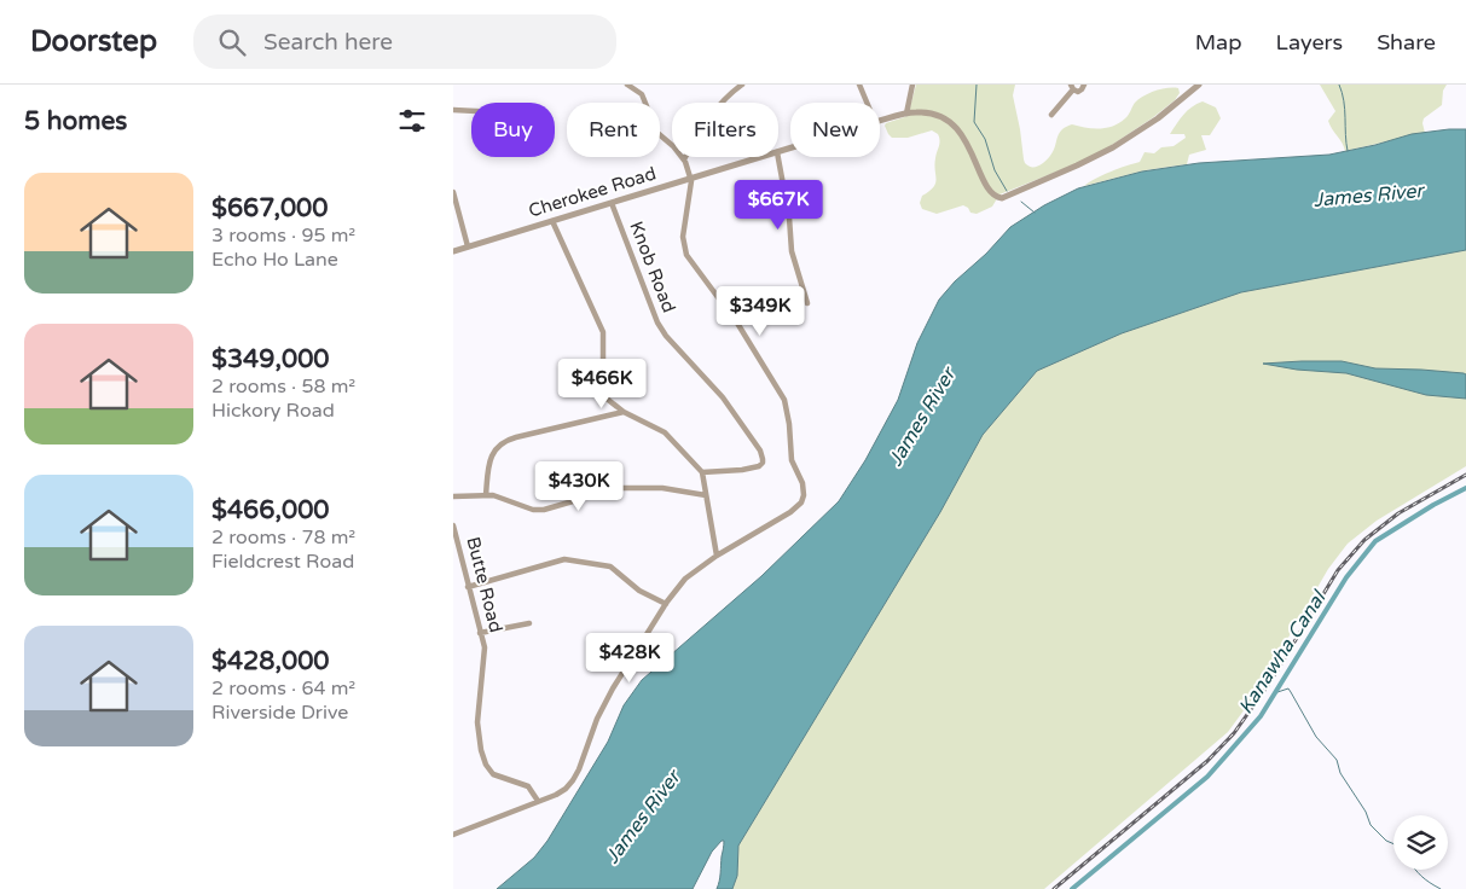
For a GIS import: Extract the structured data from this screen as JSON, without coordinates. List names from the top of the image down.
{
  "streets": {
    "street": ["Cherokee Road", "Knob Road", "Butte Road"]
  },
  "crossings": [
    ["Cherokee Road", "Knob Road"]
  ],
  "water": ["James River", "Kanawha Canal"],
  "page": {
    "header": "Doorstep",
    "search": "Search here",
    "nav": ["Map", "Layers", "Share"],
    "heading": "5 homes",
    "chip": [
      "Buy",
      "Rent",
      "Filters",
      "New"
    ],
    "list": [
      {
        "name": "$667,000",
        "note": "3 rooms · 95 m² · Echo Ho Lane"
      },
      {
        "name": "$349,000",
        "note": "2 rooms · 58 m² · Hickory Road"
      },
      {
        "name": "$466,000",
        "note": "2 rooms · 78 m² · Fieldcrest Road"
      },
      {
        "name": "$428,000",
        "note": "2 rooms · 64 m² · Riverside Drive"
      }
    ],
    "price": [
      "$667K",
      "$349K",
      "$466K",
      "$430K",
      "$428K"
    ]
  }
}
